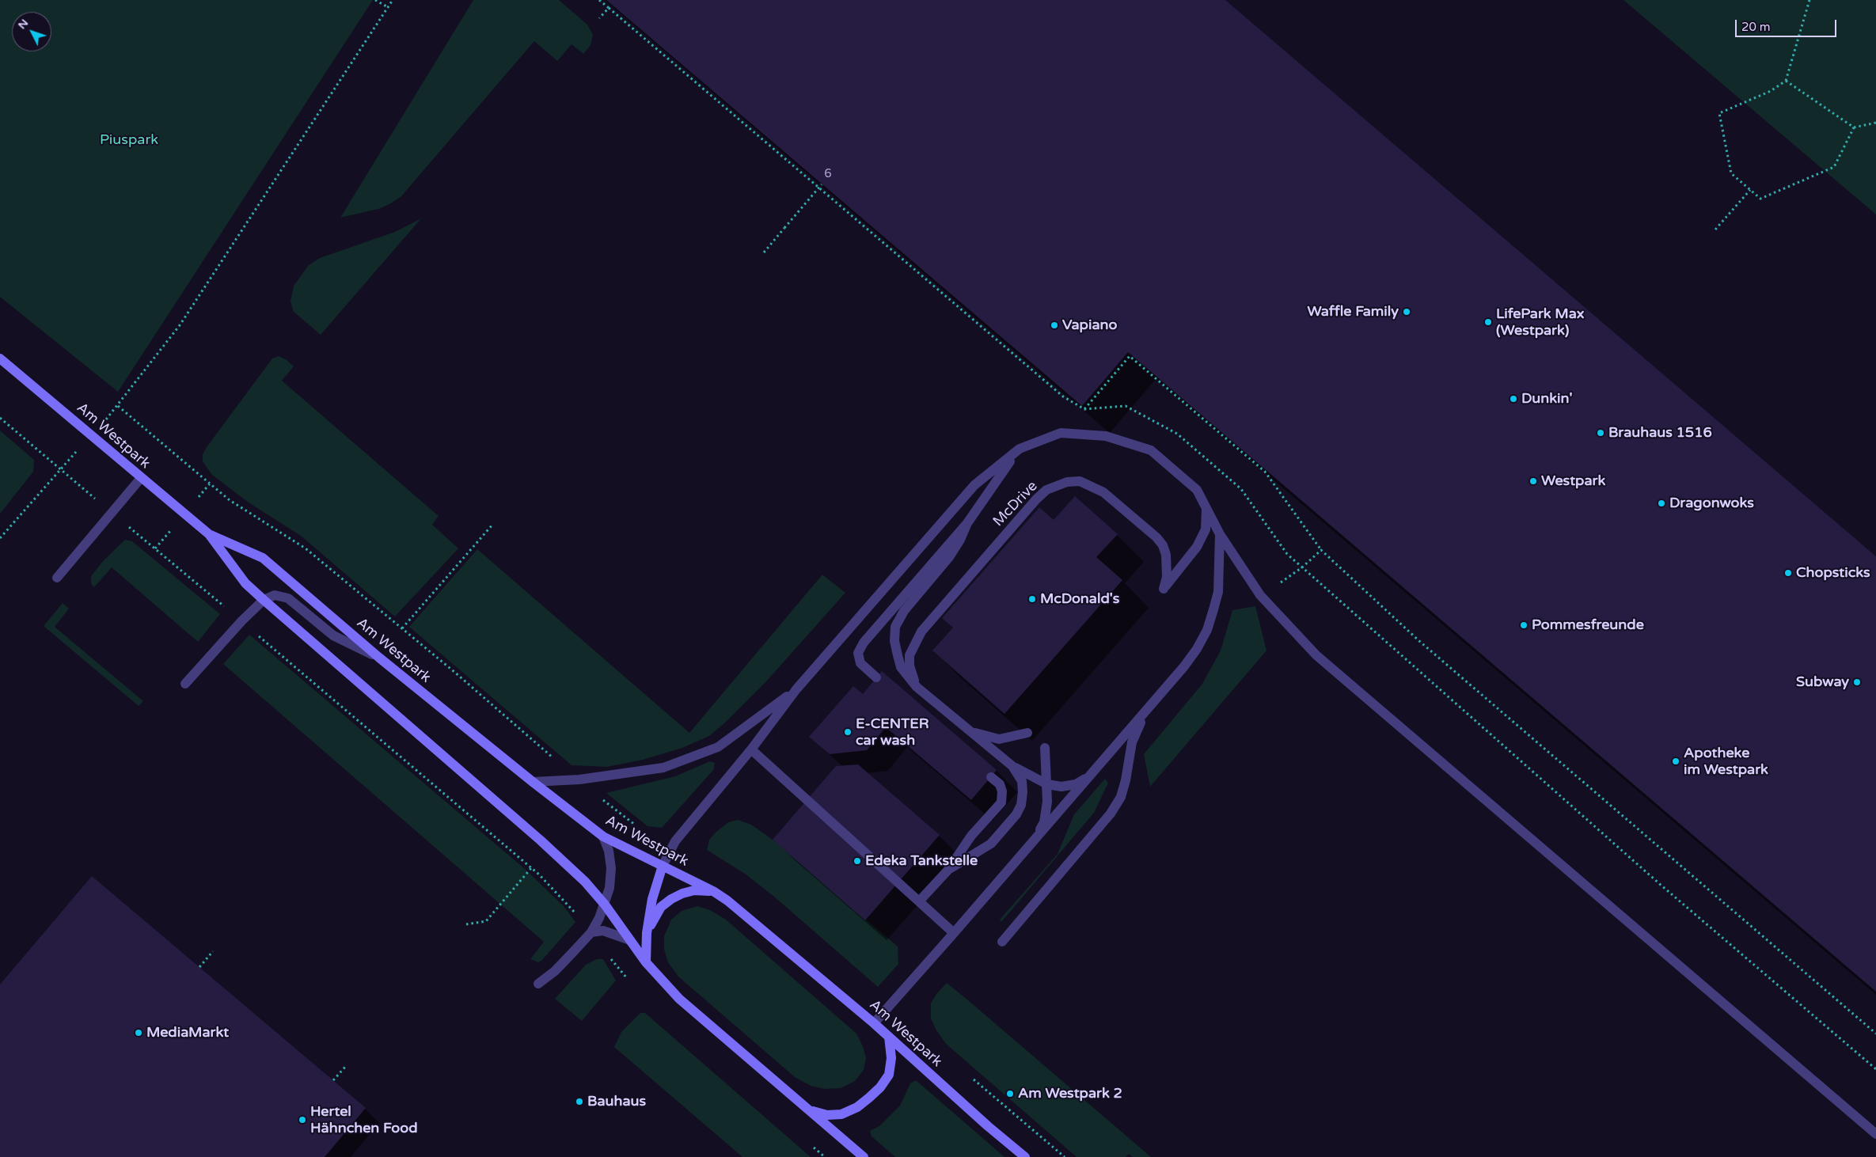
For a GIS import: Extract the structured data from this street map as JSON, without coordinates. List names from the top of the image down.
{
  "streets": {
    "main road": ["Am Westpark"],
    "lane": ["McDrive"]
  },
  "parks": ["Piuspark"],
  "places": [
    "Waffle Family",
    "LifePark Max (Westpark)",
    "Vapiano",
    "Dunkin'",
    "Brauhaus 1516",
    "Westpark",
    "Dragonwoks",
    "Chopsticks",
    "McDonald's",
    "Pommesfreunde",
    "Subway",
    "E-CENTER car wash",
    "Apotheke im Westpark",
    "Edeka Tankstelle",
    "MediaMarkt",
    "Am Westpark 2",
    "Bauhaus",
    "Hertel Hähnchen Food"
  ],
  "house_numbers": ["6"],
  "scale_bar": "20 m",
  "north": "top left"
}
